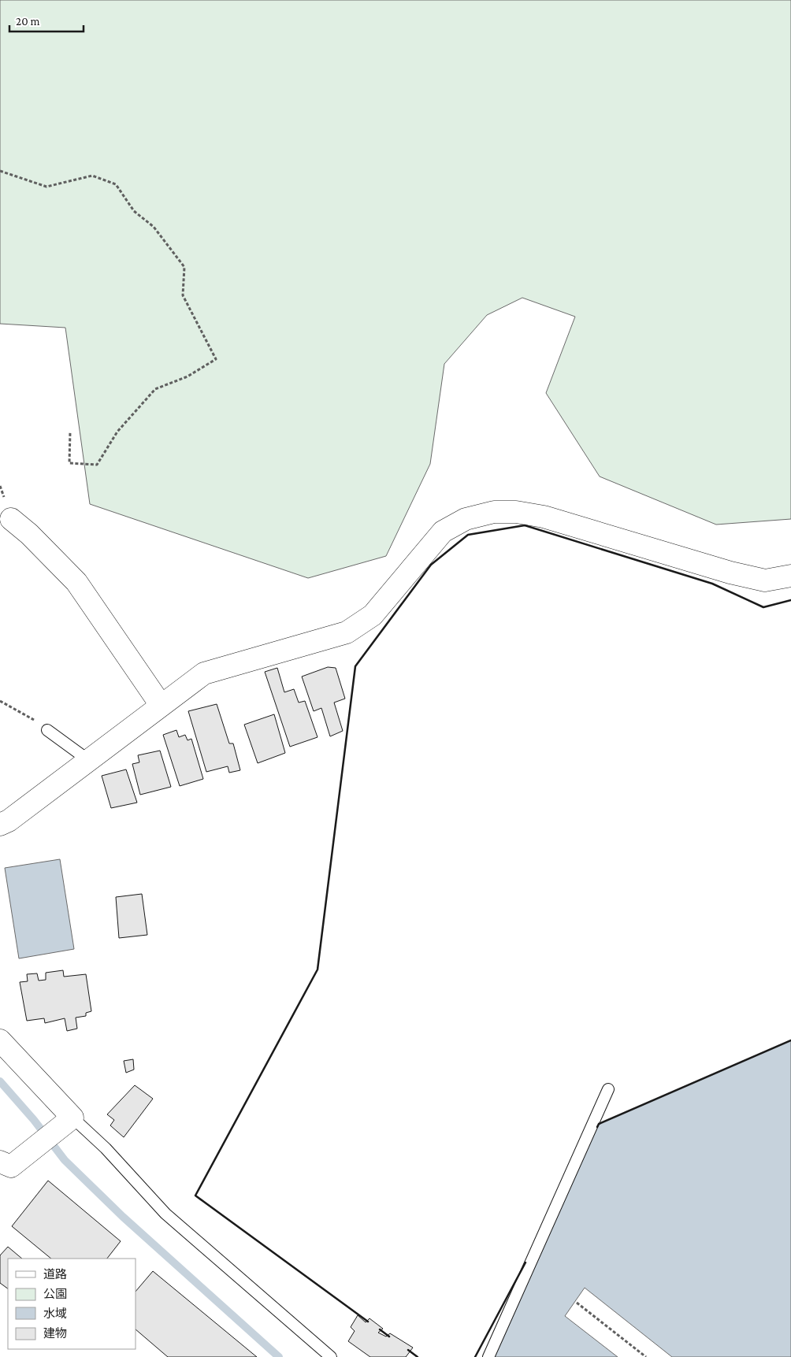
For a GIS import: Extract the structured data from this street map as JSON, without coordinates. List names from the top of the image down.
{
  "legend": [
    "道路",
    "公園",
    "水域",
    "建物"
  ],
  "scale_bar": "20 m"
}
